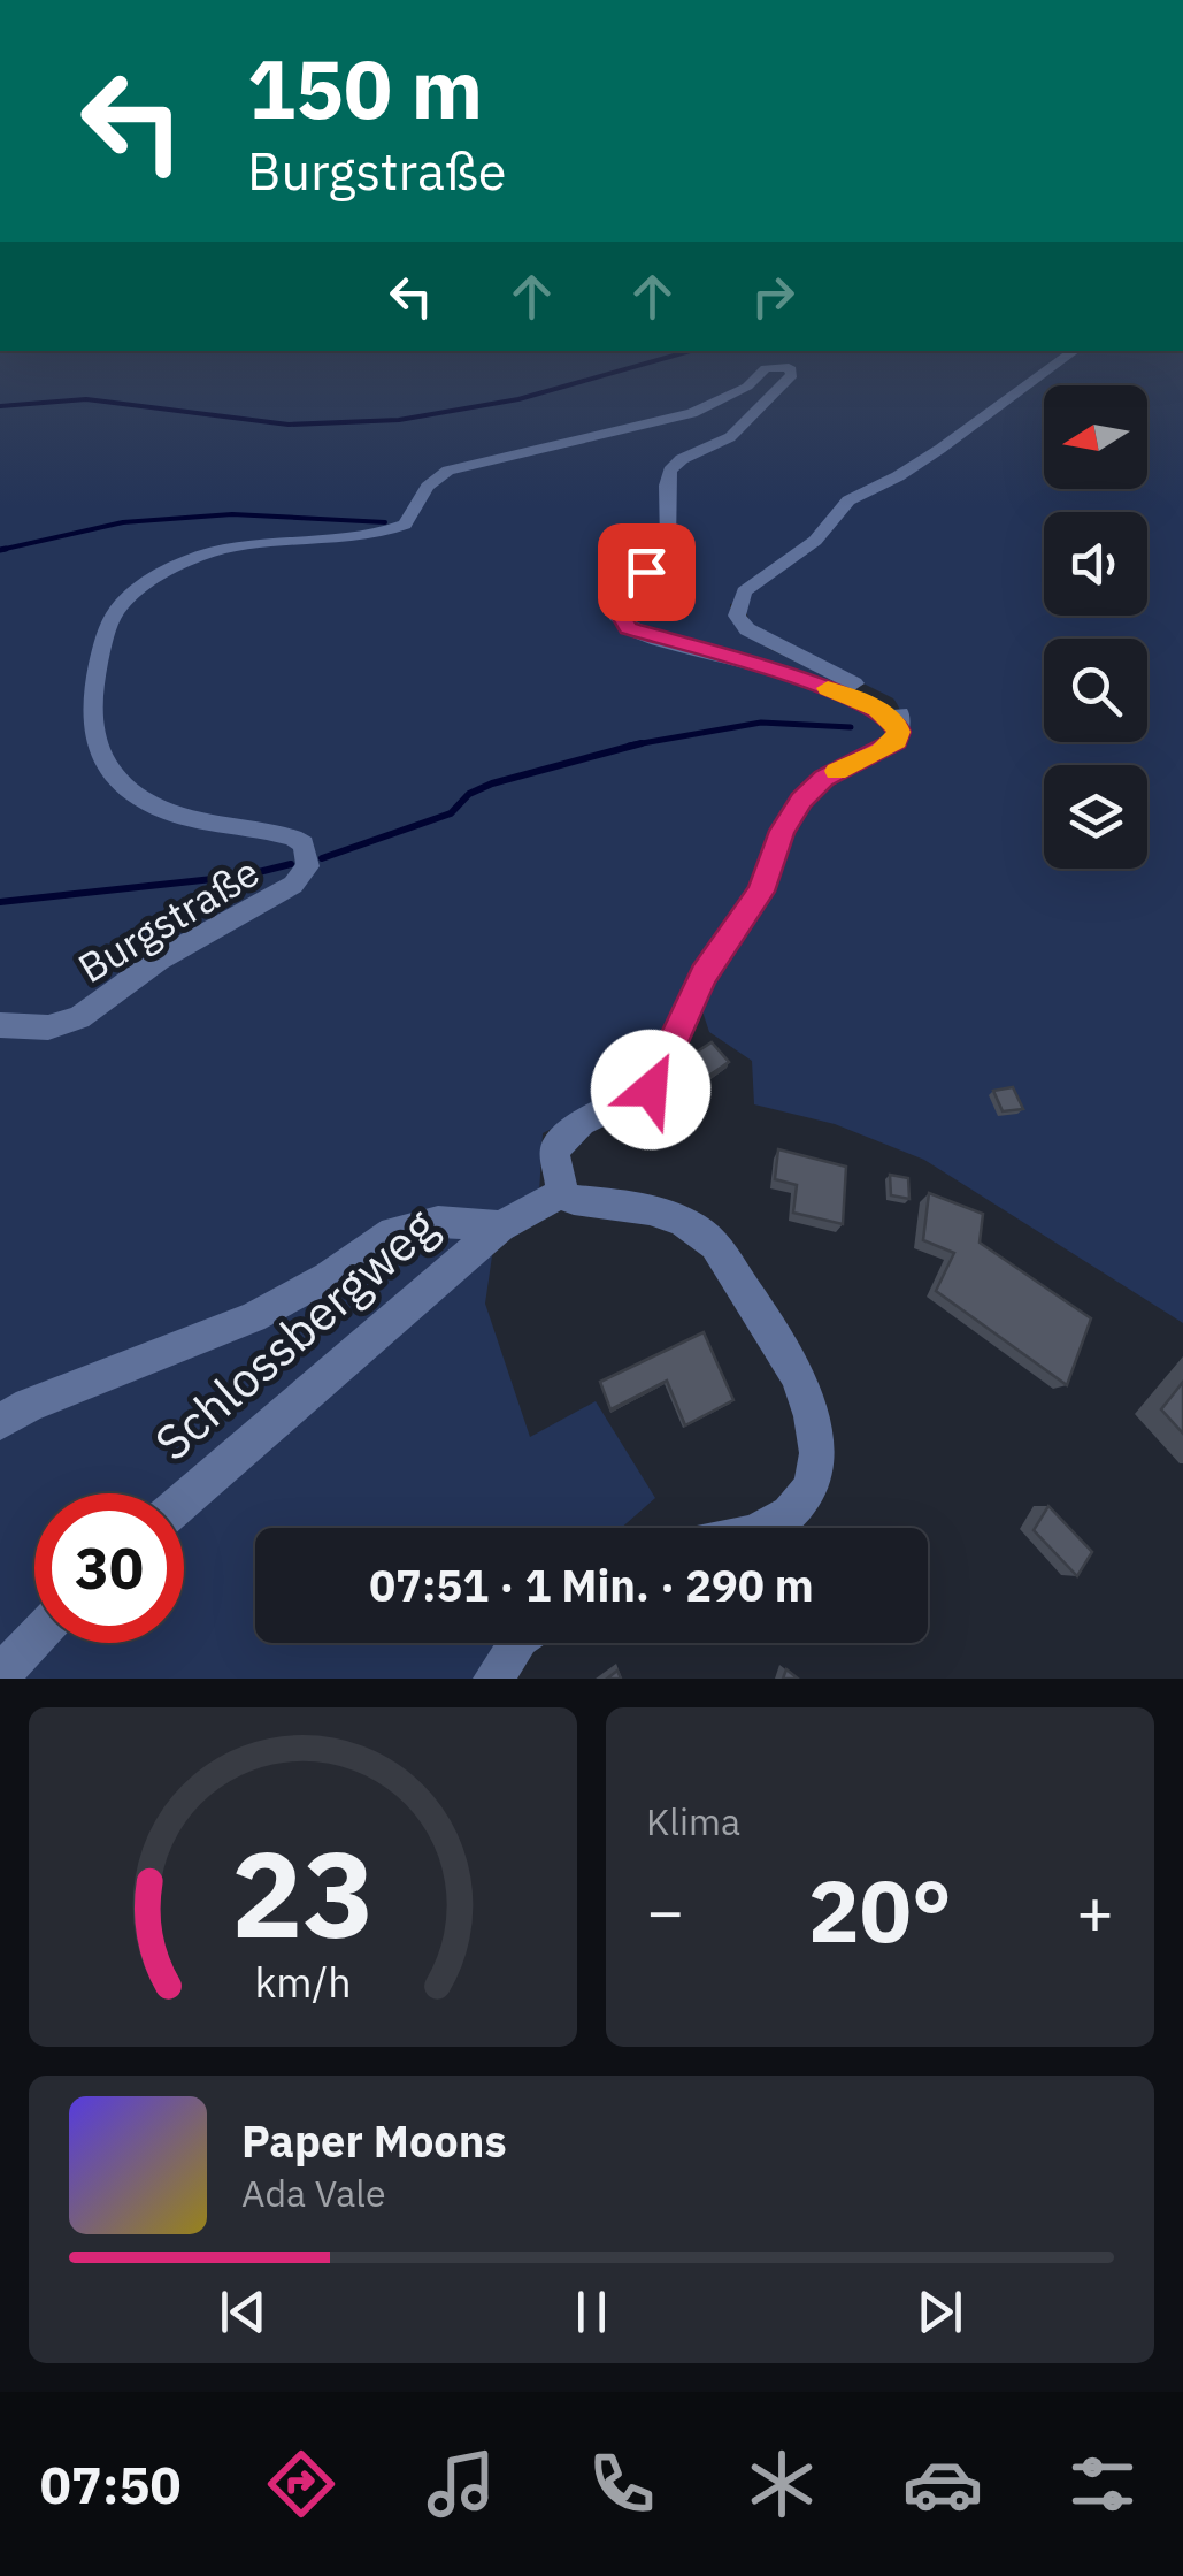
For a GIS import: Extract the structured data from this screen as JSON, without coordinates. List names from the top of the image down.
{
  "streets": {
    "street": ["Burgstraße", "Schlossbergweg"]
  },
  "north": "left",
  "page": {
    "turn": ["150 m", "Burgstraße"],
    "limit": "30",
    "trip": "07:51 · 1 Min. · 290 m",
    "tile": "Klima",
    "heat": ["−", "20°", "+"],
    "song": ["Paper Moons", "Ada Vale"],
    "tabs": "07:50",
    "gauge": ["23", "km/h"]
  }
}
